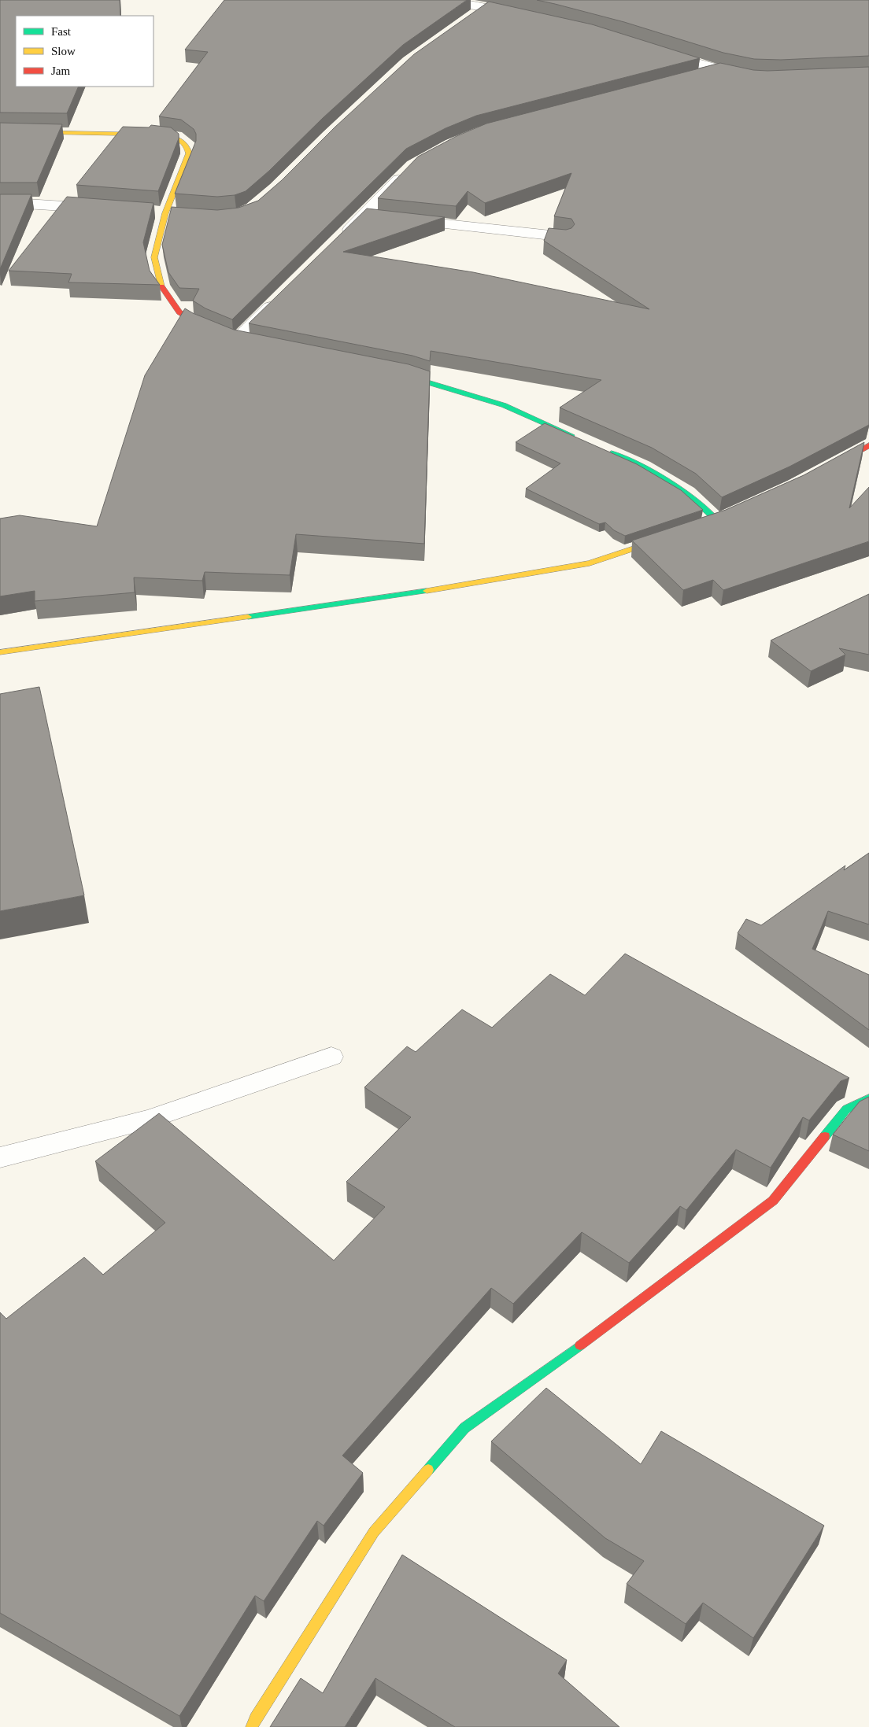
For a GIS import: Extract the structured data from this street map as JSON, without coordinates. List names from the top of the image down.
{
  "legend": ["Fast", "Slow", "Jam"]
}
